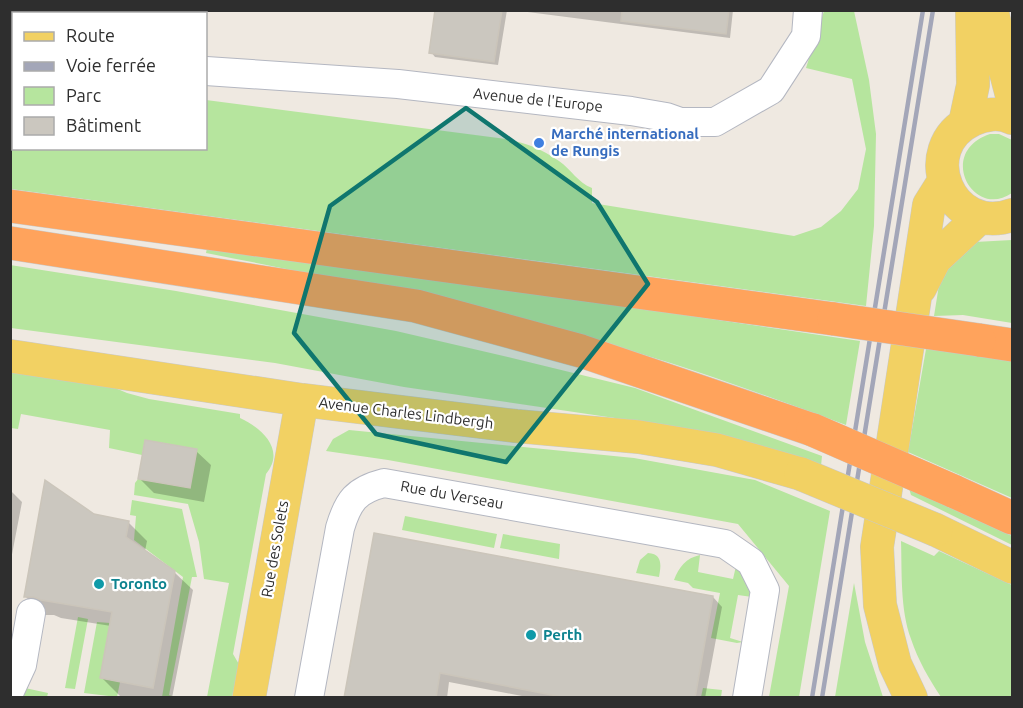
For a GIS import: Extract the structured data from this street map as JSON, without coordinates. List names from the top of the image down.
{
  "streets": {
    "main road": ["Avenue Charles Lindbergh", "Rue des Solets"],
    "street": ["Avenue de l'Europe", "Rue du Verseau"]
  },
  "crossings": [
    ["Avenue Charles Lindbergh", "Rue des Solets"]
  ],
  "places": ["Marché international de Rungis", "Toronto", "Perth"],
  "legend": [
    "Route",
    "Voie ferrée",
    "Parc",
    "Bâtiment"
  ]
}
